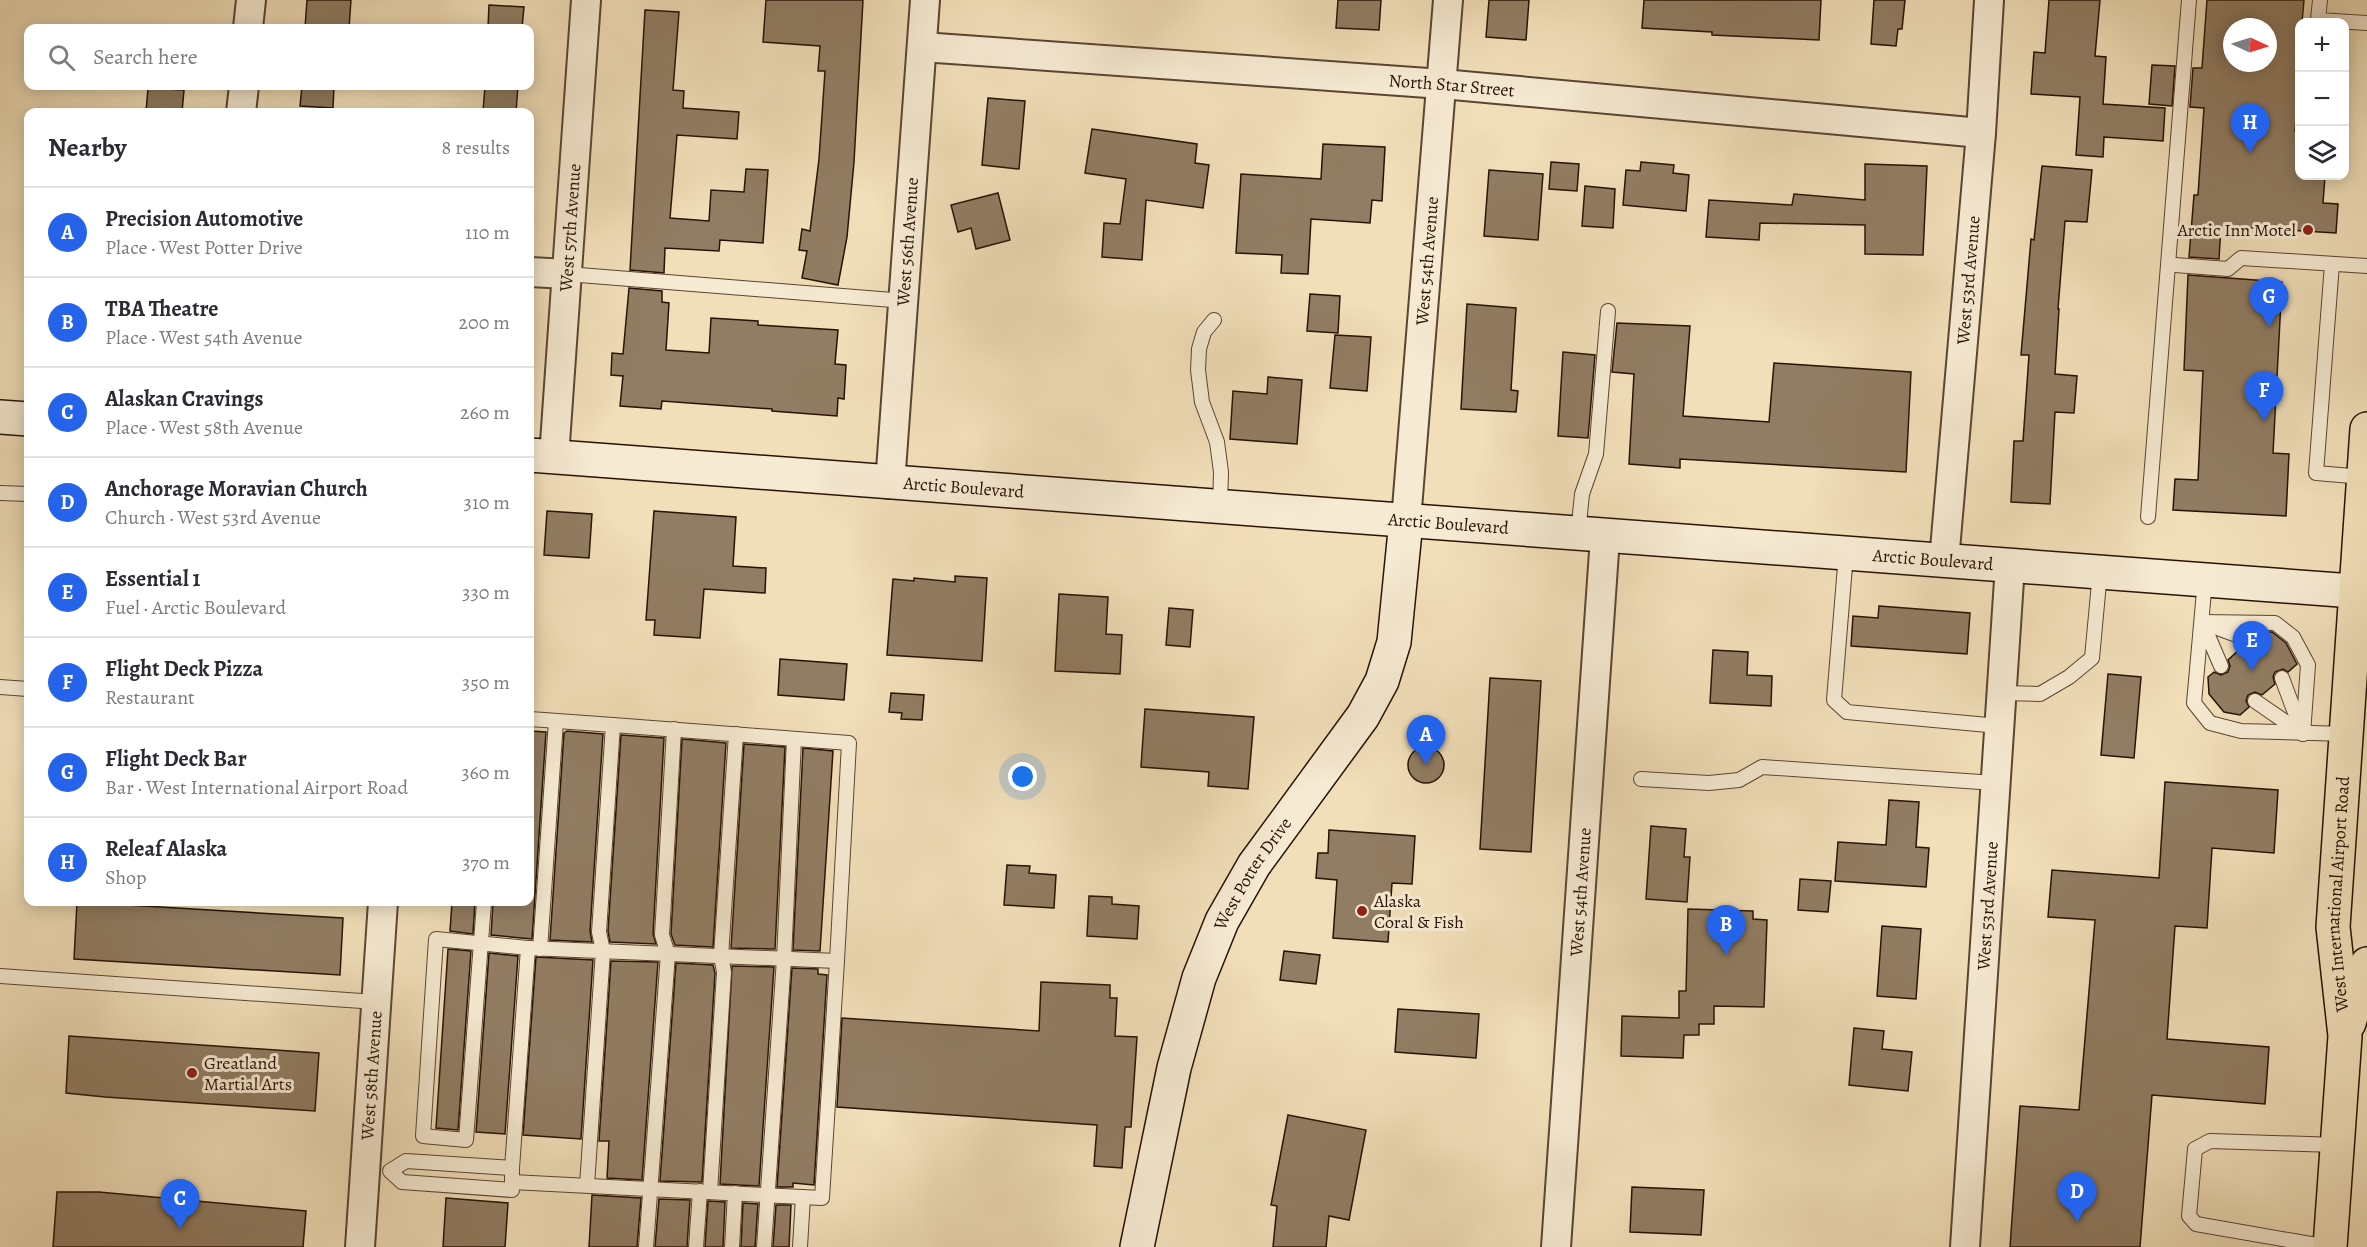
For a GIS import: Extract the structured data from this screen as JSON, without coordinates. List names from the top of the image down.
{
  "streets": {
    "main road": ["Arctic Boulevard", "West Potter Drive", "West International Airport Road"],
    "street": [
      "North Star Street",
      "West 57th Avenue",
      "West 56th Avenue",
      "West 54th Avenue",
      "West 53rd Avenue",
      "West 58th Avenue"
    ]
  },
  "crossings": [
    ["North Star Street", "West 56th Avenue"],
    ["North Star Street", "West 54th Avenue"],
    ["North Star Street", "West 53rd Avenue"],
    ["West 57th Avenue", "Arctic Boulevard"],
    ["West 56th Avenue", "Arctic Boulevard"],
    ["West 54th Avenue", "Arctic Boulevard"],
    ["West 54th Avenue", "West Potter Drive"],
    ["West 53rd Avenue", "Arctic Boulevard"],
    ["Arctic Boulevard", "West Potter Drive"],
    ["Arctic Boulevard", "West International Airport Road"]
  ],
  "places": ["Arctic Inn Motel", "Alaska Coral & Fish", "Greatland Martial Arts"],
  "north": "right",
  "page": {
    "map_buttons": ["+", "−"],
    "search": "Search here",
    "pins": [
      "H",
      "G",
      "F",
      "E",
      "A",
      "B",
      "D",
      "C"
    ],
    "heading": ["Nearby", "8 results"],
    "list": [
      {
        "mark": "A",
        "name": "Precision Automotive",
        "note": "Place · West Potter Drive",
        "value": "110 m"
      },
      {
        "mark": "B",
        "name": "TBA Theatre",
        "note": "Place · West 54th Avenue",
        "value": "200 m"
      },
      {
        "mark": "C",
        "name": "Alaskan Cravings",
        "note": "Place · West 58th Avenue",
        "value": "260 m"
      },
      {
        "mark": "D",
        "name": "Anchorage Moravian Church",
        "note": "Church · West 53rd Avenue",
        "value": "310 m"
      },
      {
        "mark": "E",
        "name": "Essential 1",
        "note": "Fuel · Arctic Boulevard",
        "value": "330 m"
      },
      {
        "mark": "F",
        "name": "Flight Deck Pizza",
        "note": "Restaurant",
        "value": "350 m"
      },
      {
        "mark": "G",
        "name": "Flight Deck Bar",
        "note": "Bar · West International Airport Road",
        "value": "360 m"
      },
      {
        "mark": "H",
        "name": "Releaf Alaska",
        "note": "Shop",
        "value": "370 m"
      }
    ]
  }
}
